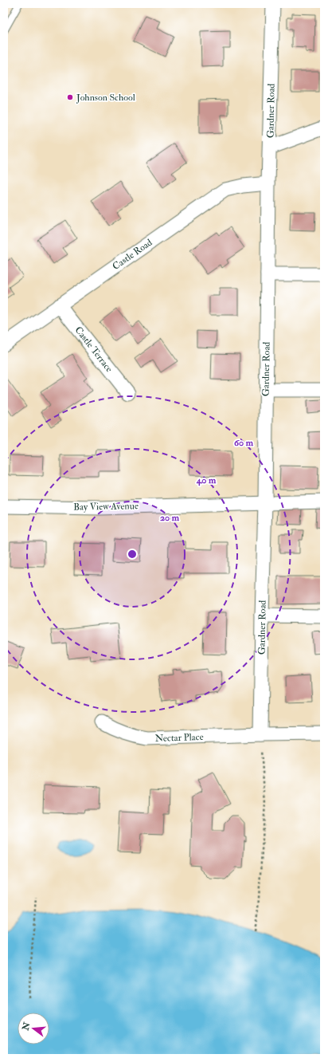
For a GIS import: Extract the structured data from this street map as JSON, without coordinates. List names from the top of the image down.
{
  "streets": {
    "street": [
      "Gardner Road",
      "Castle Road",
      "Castle Terrace",
      "Bay View Avenue",
      "Nectar Place"
    ]
  },
  "crossings": [
    ["Gardner Road", "Castle Road"],
    ["Gardner Road", "Bay View Avenue"],
    ["Gardner Road", "Nectar Place"],
    ["Castle Road", "Castle Terrace"]
  ],
  "places": ["Johnson School"],
  "north": "left",
  "rings": ["60 m", "40 m", "20 m"]
}
